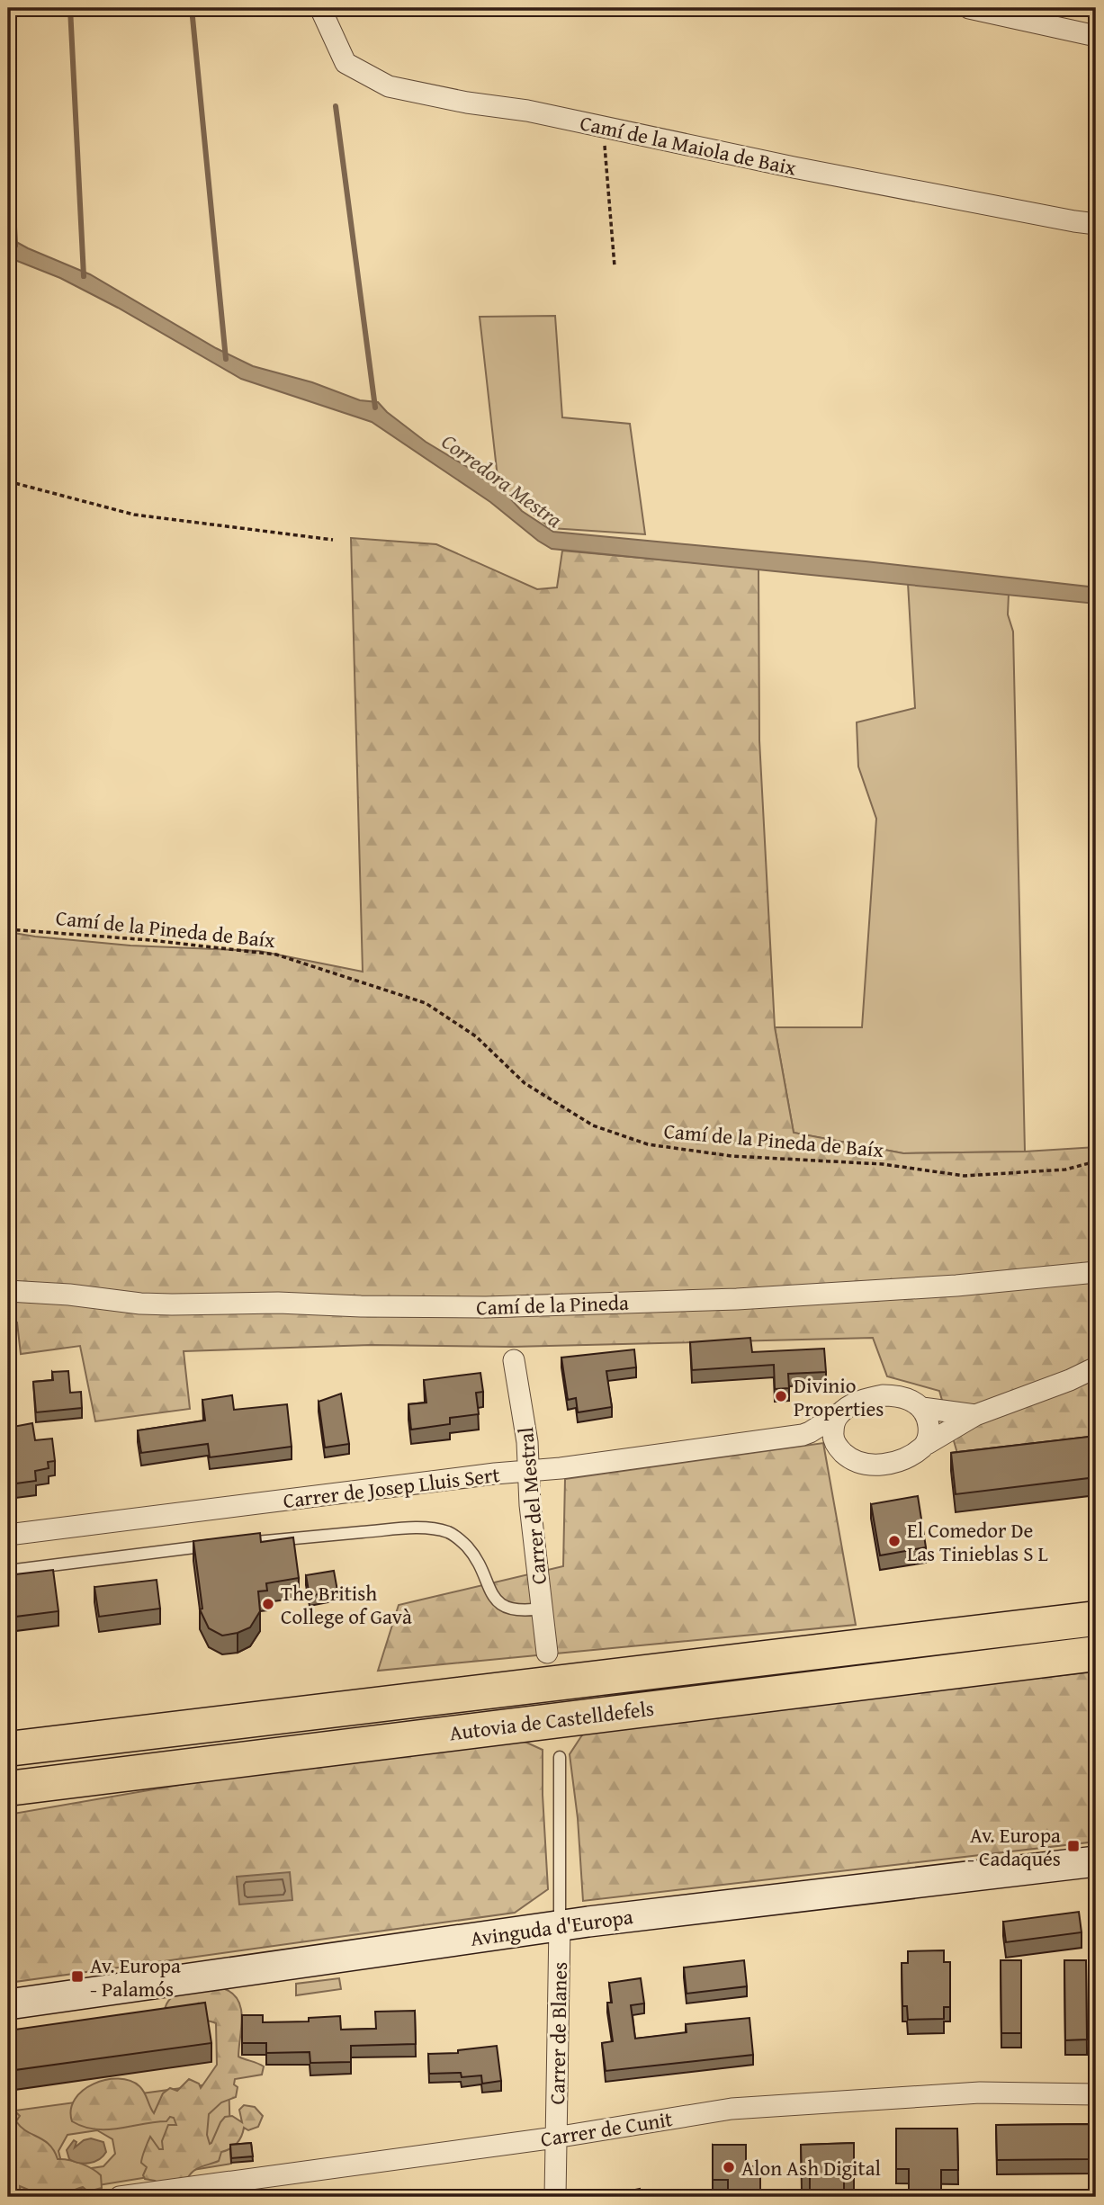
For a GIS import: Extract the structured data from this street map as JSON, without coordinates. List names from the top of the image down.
{
  "streets": {
    "highway": ["Autovia de Castelldefels"],
    "street": [
      "Camí de la Maiola de Baix",
      "Camí de la Pineda",
      "Carrer de Josep Lluis Sert",
      "Carrer del Mestral",
      "Avinguda d'Europa",
      "Carrer de Blanes",
      "Carrer de Cunit"
    ],
    "path": ["Camí de la Pineda de Baíx"]
  },
  "crossings": [
    ["Carrer de Josep Lluis Sert", "Carrer del Mestral"],
    ["Avinguda d'Europa", "Carrer de Blanes"],
    ["Carrer de Blanes", "Carrer de Cunit"]
  ],
  "water": ["Corredora Mestra"],
  "places": {
    "other": [
      "Divinio Properties",
      "El Comedor De Las Tinieblas S L",
      "The British College of Gavà",
      "Alon Ash Digital"
    ],
    "transit": ["Av. Europa - Cadaqués", "Av. Europa - Palamós"]
  }
}
